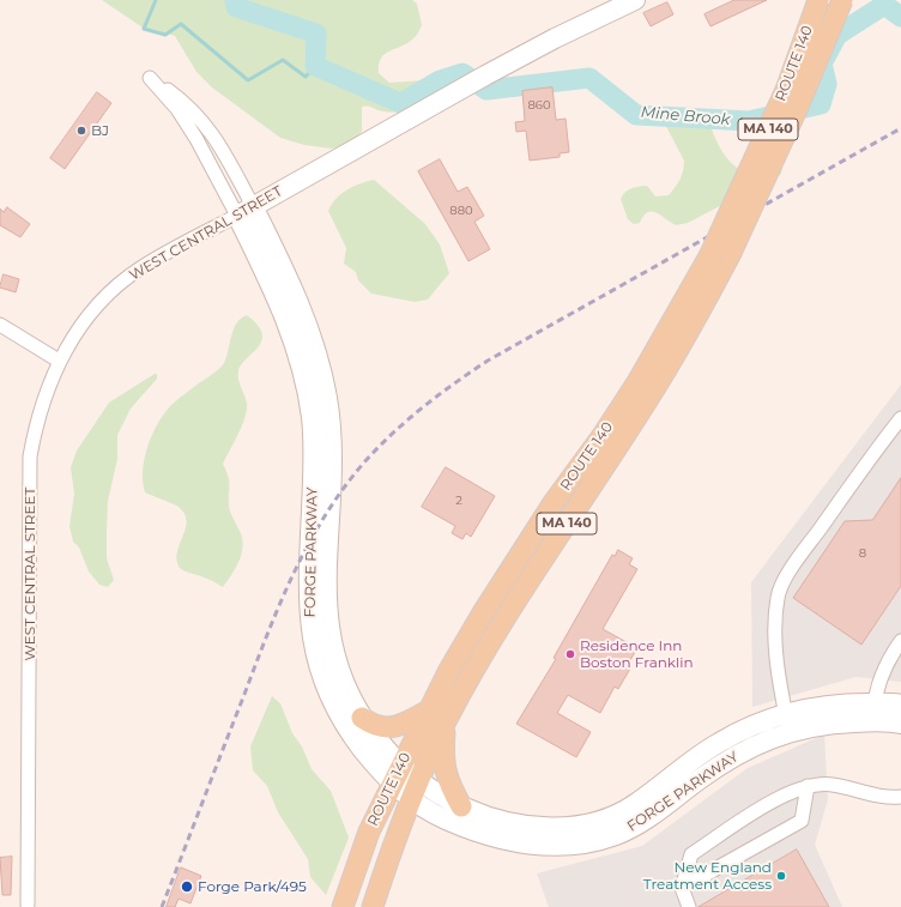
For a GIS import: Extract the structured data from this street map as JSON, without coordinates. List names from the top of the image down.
{
  "streets": {
    "main road": ["ROUTE 140", "MA 140"],
    "street": ["WEST CENTRAL STREET", "FORGE PARKWAY"]
  },
  "crossings": [
    ["ROUTE 140", "FORGE PARKWAY"],
    ["WEST CENTRAL STREET", "FORGE PARKWAY"]
  ],
  "water": ["Mine Brook"],
  "places": [
    "BJ",
    "Residence Inn Boston Franklin",
    "New England Treatment Access",
    "Forge Park/495"
  ],
  "house_numbers": [
    "860",
    "880",
    "2",
    "8"
  ]
}
